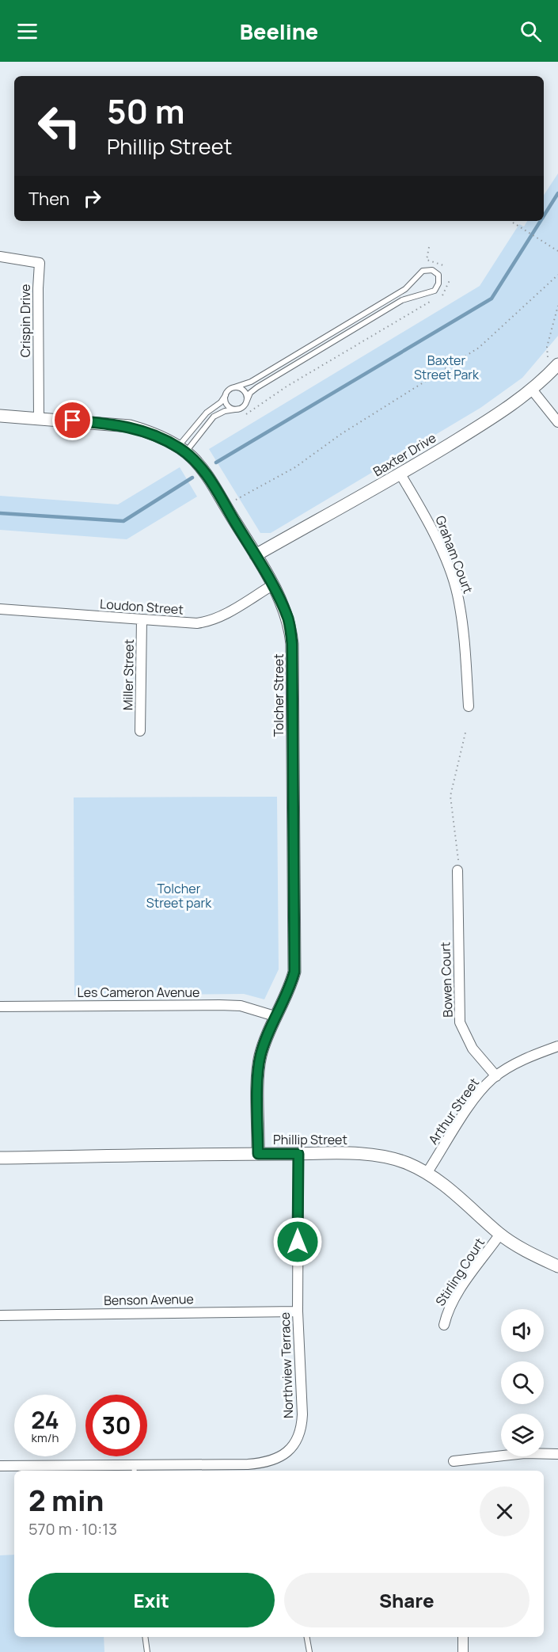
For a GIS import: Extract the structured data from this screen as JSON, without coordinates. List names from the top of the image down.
{
  "streets": {
    "street": [
      "Crispin Drive",
      "Baxter Drive",
      "Graham Court",
      "Loudon Street",
      "Miller Street",
      "Tolcher Street",
      "Bowen Court",
      "Les Cameron Avenue",
      "Arthur Street",
      "Phillip Street",
      "Stirling Court",
      "Benson Avenue",
      "Northview Terrace"
    ]
  },
  "crossings": [
    ["Crispin Drive", "Tolcher Street"],
    ["Baxter Drive", "Graham Court"],
    ["Baxter Drive", "Tolcher Street"],
    ["Loudon Street", "Miller Street"],
    ["Loudon Street", "Tolcher Street"],
    ["Tolcher Street", "Les Cameron Avenue"],
    ["Tolcher Street", "Phillip Street"],
    ["Bowen Court", "Arthur Street"],
    ["Arthur Street", "Phillip Street"],
    ["Phillip Street", "Stirling Court"],
    ["Phillip Street", "Northview Terrace"],
    ["Benson Avenue", "Northview Terrace"]
  ],
  "parks": ["Baxter Street Park", "Tolcher Street park"],
  "page": {
    "header": "Beeline",
    "turn": ["50 m", "Phillip Street"],
    "then": "Then",
    "speed": "24 km/h",
    "limit": "30",
    "heading": ["2 min", "570 m · 10:13"],
    "buttons": ["Exit", "Share"]
  }
}
